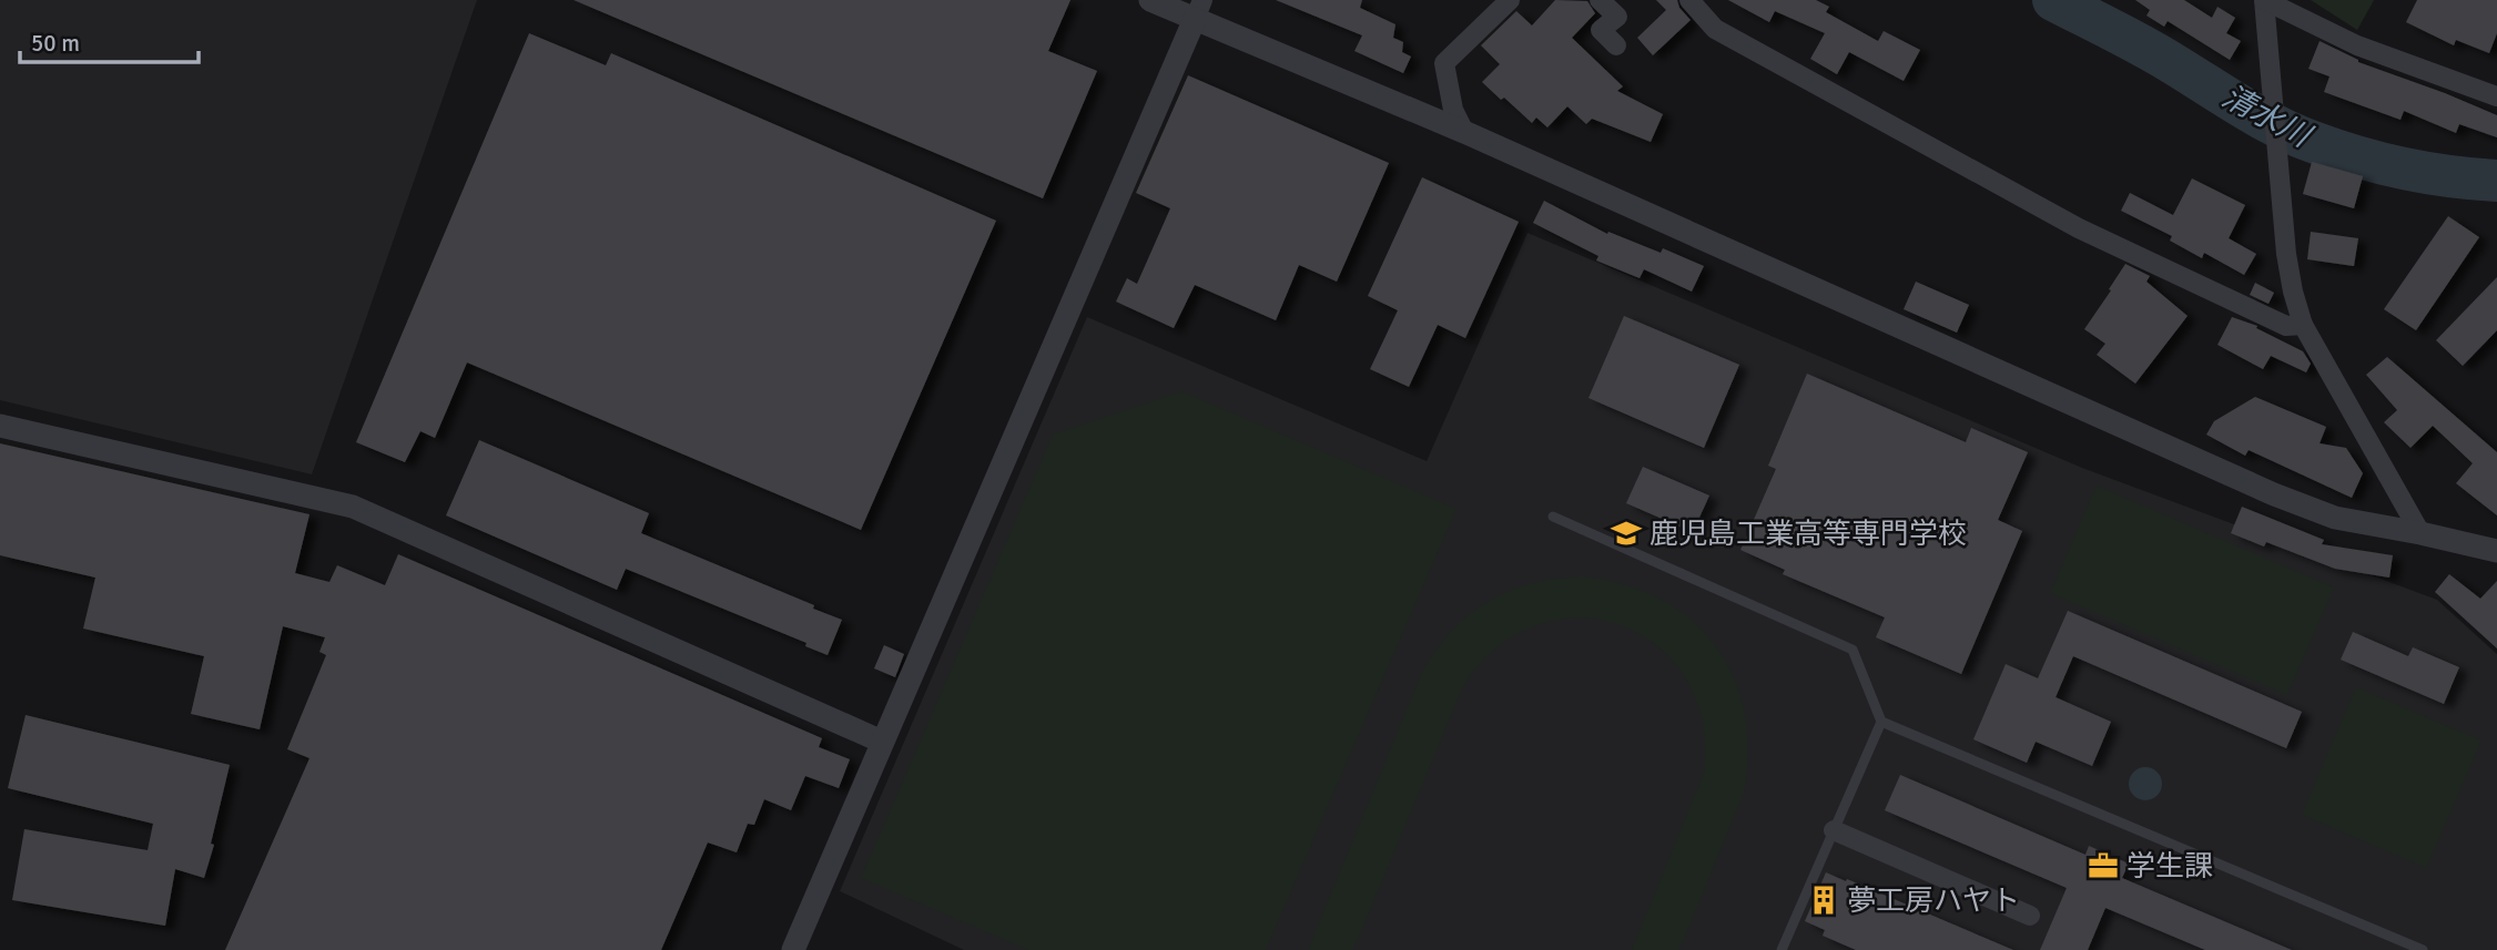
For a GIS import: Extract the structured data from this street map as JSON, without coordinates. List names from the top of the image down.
{
  "water": ["清水川"],
  "places": {
    "school or university": ["鹿児島工業高等専門学校"],
    "office": ["学生課"],
    "building": ["夢工房ハヤト"]
  },
  "scale_bar": "50 m"
}
